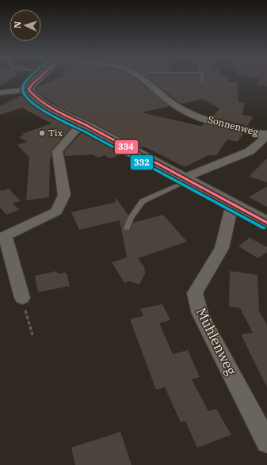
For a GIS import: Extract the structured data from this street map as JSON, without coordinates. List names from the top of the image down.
{
  "streets": {
    "street": ["Sonnenweg", "Mühlenweg"]
  },
  "places": ["Tix"],
  "lines": ["transit line 334", "transit line 332"],
  "north": "left"
}
